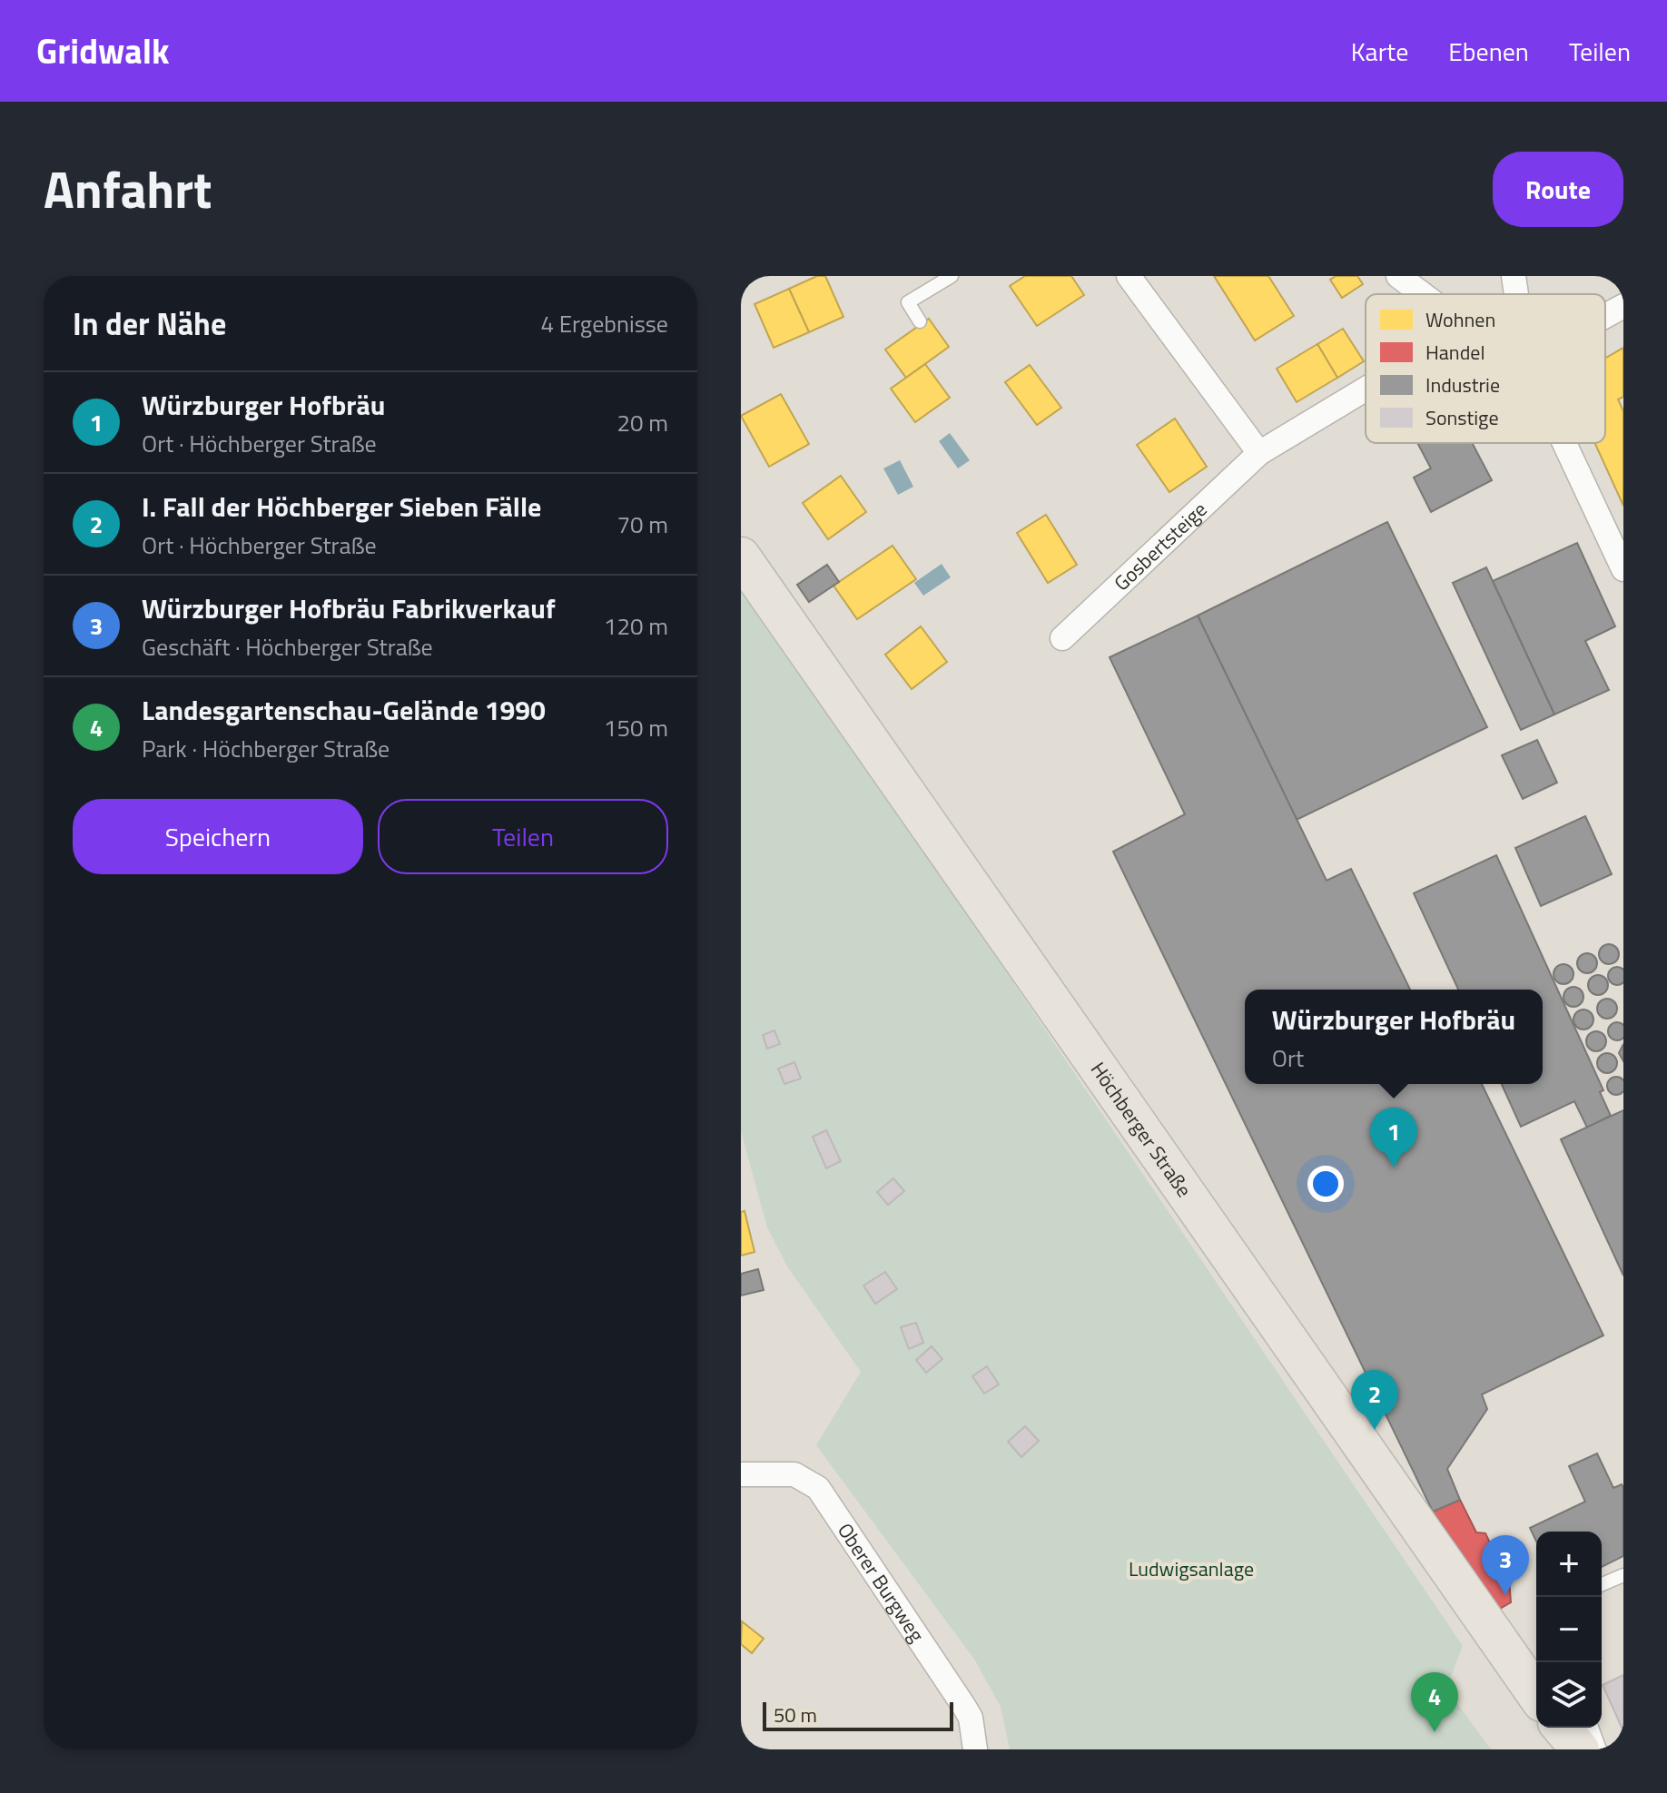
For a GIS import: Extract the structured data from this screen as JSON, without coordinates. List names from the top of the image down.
{
  "streets": {
    "main road": ["Höchberger Straße"],
    "street": ["Gosbertsteige", "Oberer Burgweg"]
  },
  "parks": ["Ludwigsanlage"],
  "legend": [
    "Wohnen",
    "Handel",
    "Industrie",
    "Sonstige"
  ],
  "scale_bar": "50 m",
  "page": {
    "header": "Gridwalk",
    "nav": ["Karte", "Ebenen", "Teilen"],
    "title": "Anfahrt",
    "buttons": [
      "Route",
      ["Speichern", "Teilen"]
    ],
    "heading": ["In der Nähe", "4 Ergebnisse"],
    "list": [
      {
        "mark": "1",
        "name": "Würzburger Hofbräu",
        "note": "Ort · Höchberger Straße",
        "value": "20 m"
      },
      {
        "mark": "2",
        "name": "I. Fall der Höchberger Sieben Fälle",
        "note": "Ort · Höchberger Straße",
        "value": "70 m"
      },
      {
        "mark": "3",
        "name": "Würzburger Hofbräu Fabrikverkauf",
        "note": "Geschäft · Höchberger Straße",
        "value": "120 m"
      },
      {
        "mark": "4",
        "name": "Landesgartenschau-Gelände 1990",
        "note": "Park · Höchberger Straße",
        "value": "150 m"
      }
    ],
    "popup": ["Würzburger Hofbräu", "Ort"],
    "pins": [
      "1",
      "2",
      "3",
      "4"
    ],
    "map_buttons": ["+", "−"],
    "scale": "50 m"
  }
}
